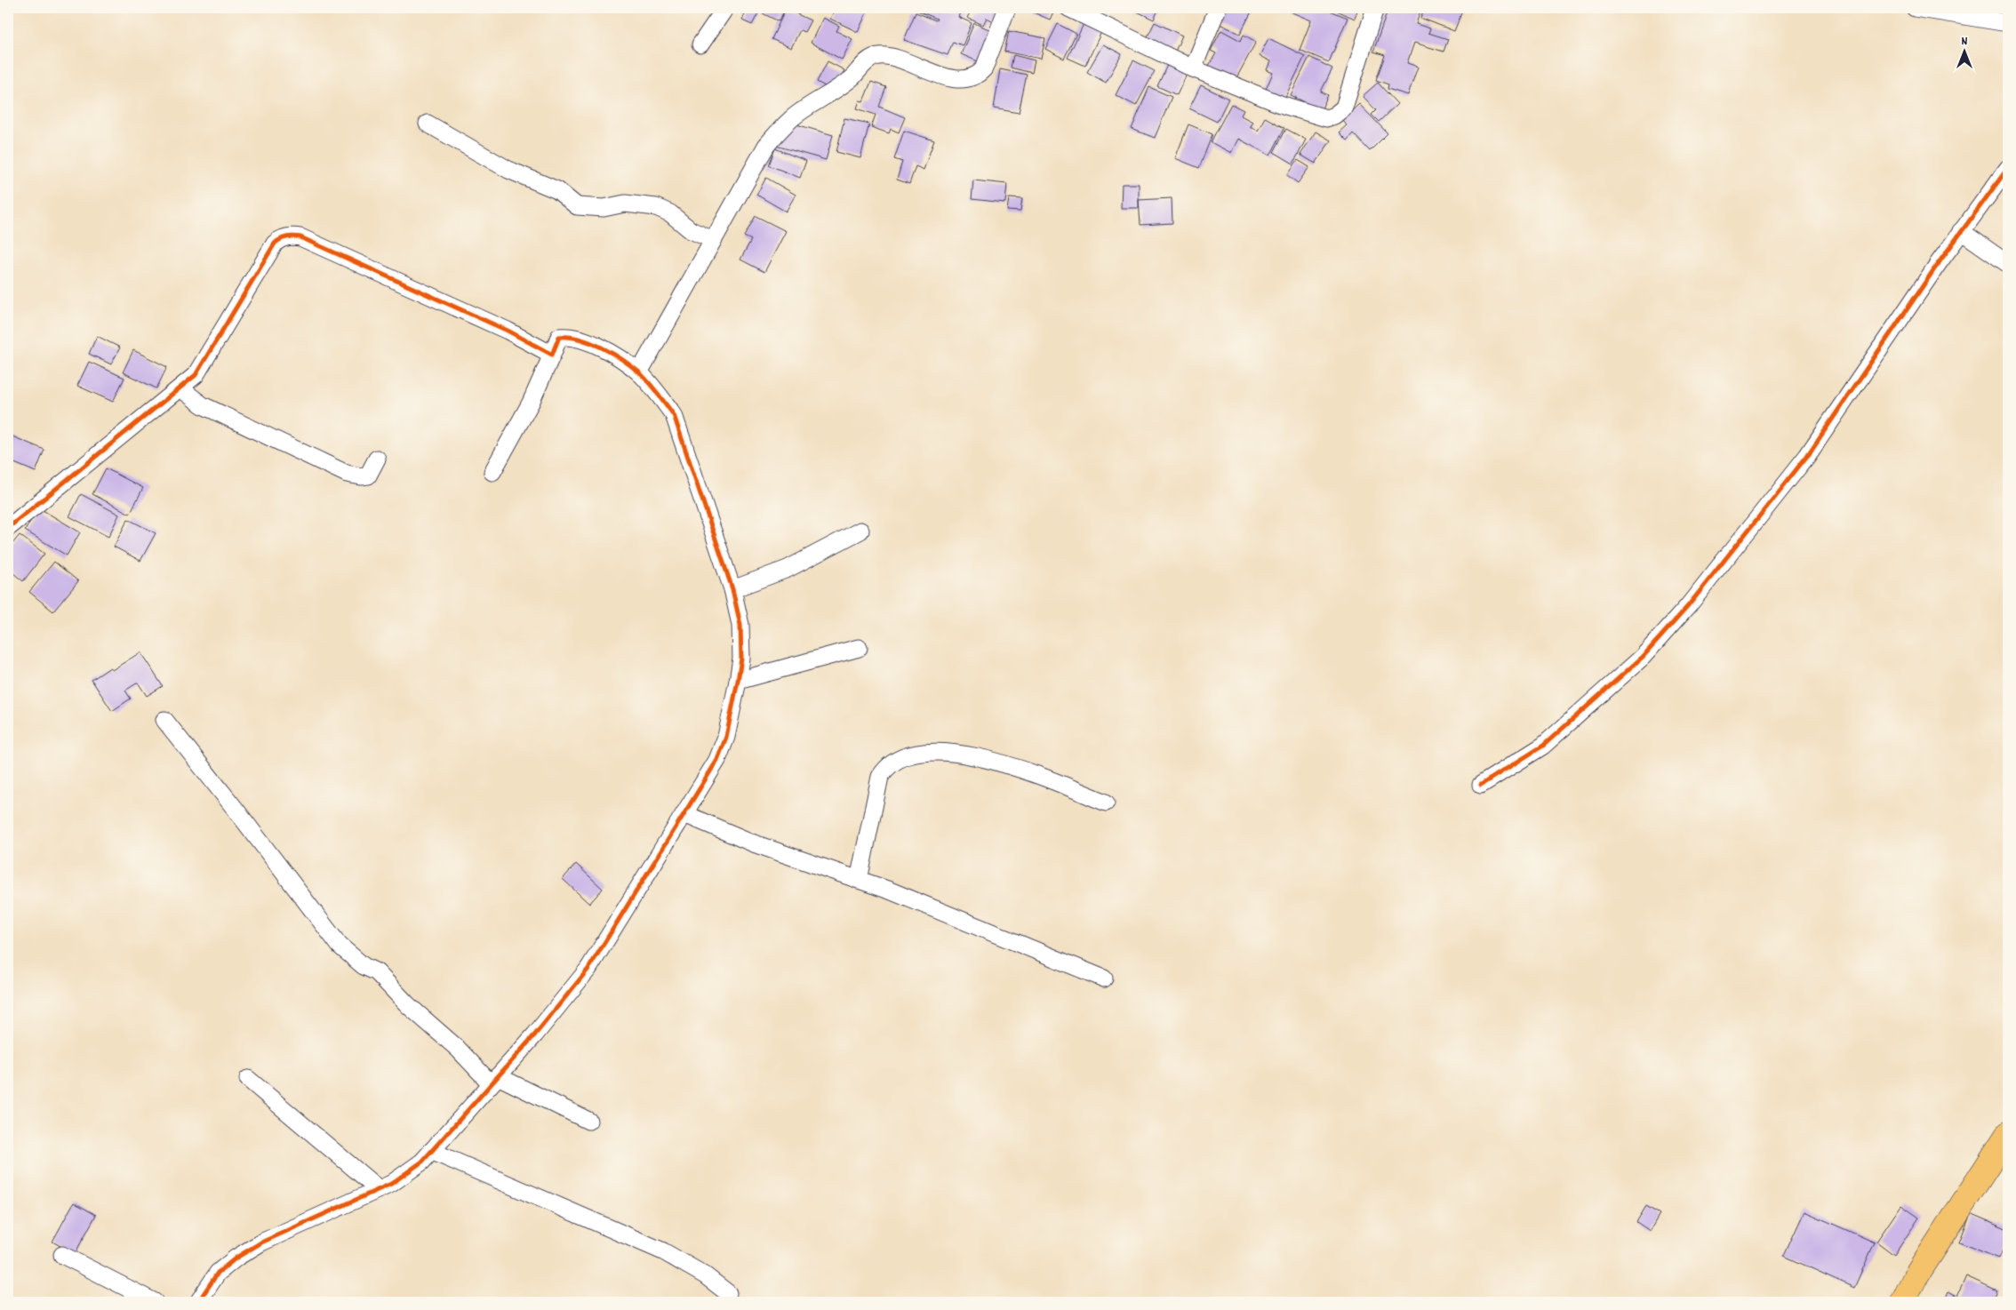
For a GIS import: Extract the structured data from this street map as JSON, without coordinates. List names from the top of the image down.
{
  "north": "top"
}
